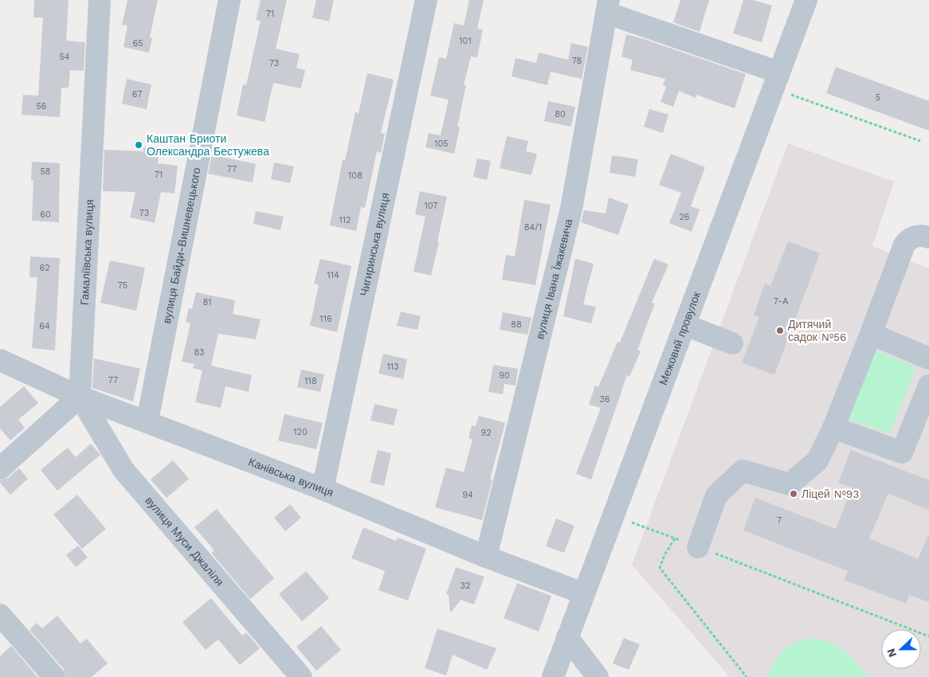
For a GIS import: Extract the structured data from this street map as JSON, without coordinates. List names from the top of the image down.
{
  "streets": {
    "street": [
      "Чигиринська вулиця",
      "вулиця Байди-Вишневецького",
      "Гамаліївська вулиця",
      "вулиця Івана Їжакевича",
      "Межовий провулок",
      "Канівська вулиця",
      "вулиця Муси Джаліля"
    ]
  },
  "crossings": [
    ["Чигиринська вулиця", "Канівська вулиця"],
    ["вулиця Байди-Вишневецького", "Канівська вулиця"],
    ["Гамаліївська вулиця", "Канівська вулиця"],
    ["Гамаліївська вулиця", "вулиця Муси Джаліля"],
    ["вулиця Івана Їжакевича", "Канівська вулиця"],
    ["Межовий провулок", "Канівська вулиця"],
    ["Канівська вулиця", "вулиця Муси Джаліля"]
  ],
  "places": ["Каштан Бриоти Олександра Бестужева", "Дитячий садок №56", "Ліцей №93"],
  "house_numbers": [
    "71",
    "101",
    "65",
    "54",
    "78",
    "73",
    "67",
    "5",
    "56",
    "80",
    "105",
    "77",
    "58",
    "71",
    "108",
    "107",
    "73",
    "60",
    "26",
    "112",
    "84/1",
    "62",
    "114",
    "75",
    "7-А",
    "81",
    "116",
    "88",
    "64",
    "83",
    "113",
    "90",
    "77",
    "118",
    "36",
    "120",
    "92",
    "94",
    "7",
    "32"
  ],
  "north": "left"
}
